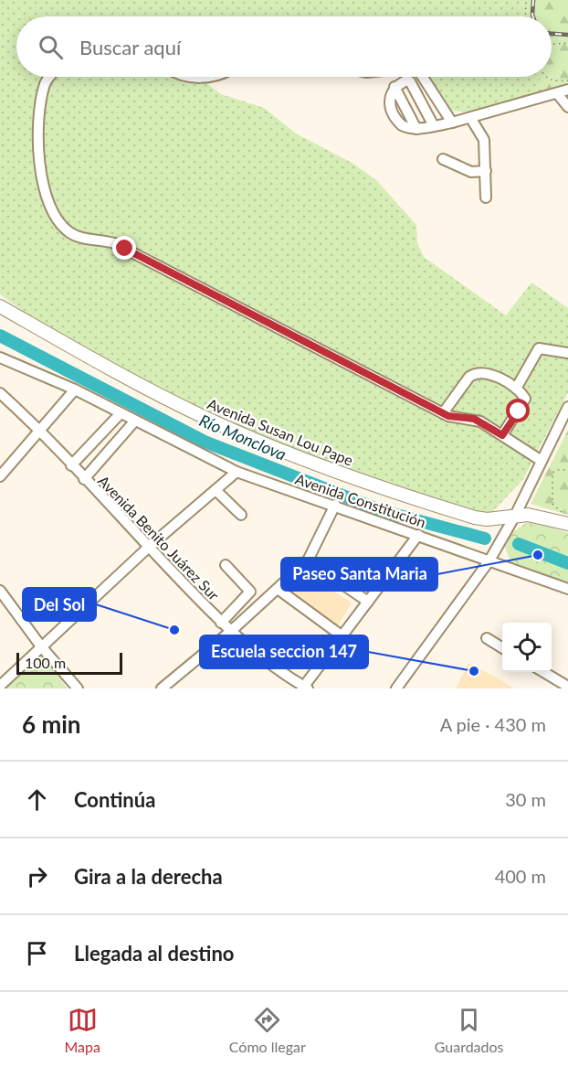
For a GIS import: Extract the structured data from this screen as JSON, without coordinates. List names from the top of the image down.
{
  "streets": {
    "main road": ["Avenida Susan Lou Pape"],
    "street": ["Avenida Constitución", "Avenida Benito Juárez Sur"]
  },
  "water": ["Río Monclova"],
  "places": ["Paseo Santa Maria", "Del Sol", "Escuela seccion 147"],
  "scale_bar": "100 m",
  "page": {
    "search": "Buscar aquí",
    "scale": "100 m",
    "heading": ["6 min", "A pie · 430 m"],
    "list": [
      ["Continúa", "30 m"],
      ["Gira a la derecha", "400 m"],
      "Llegada al destino"
    ],
    "nav": ["Mapa", "Cómo llegar", "Guardados"]
  }
}
